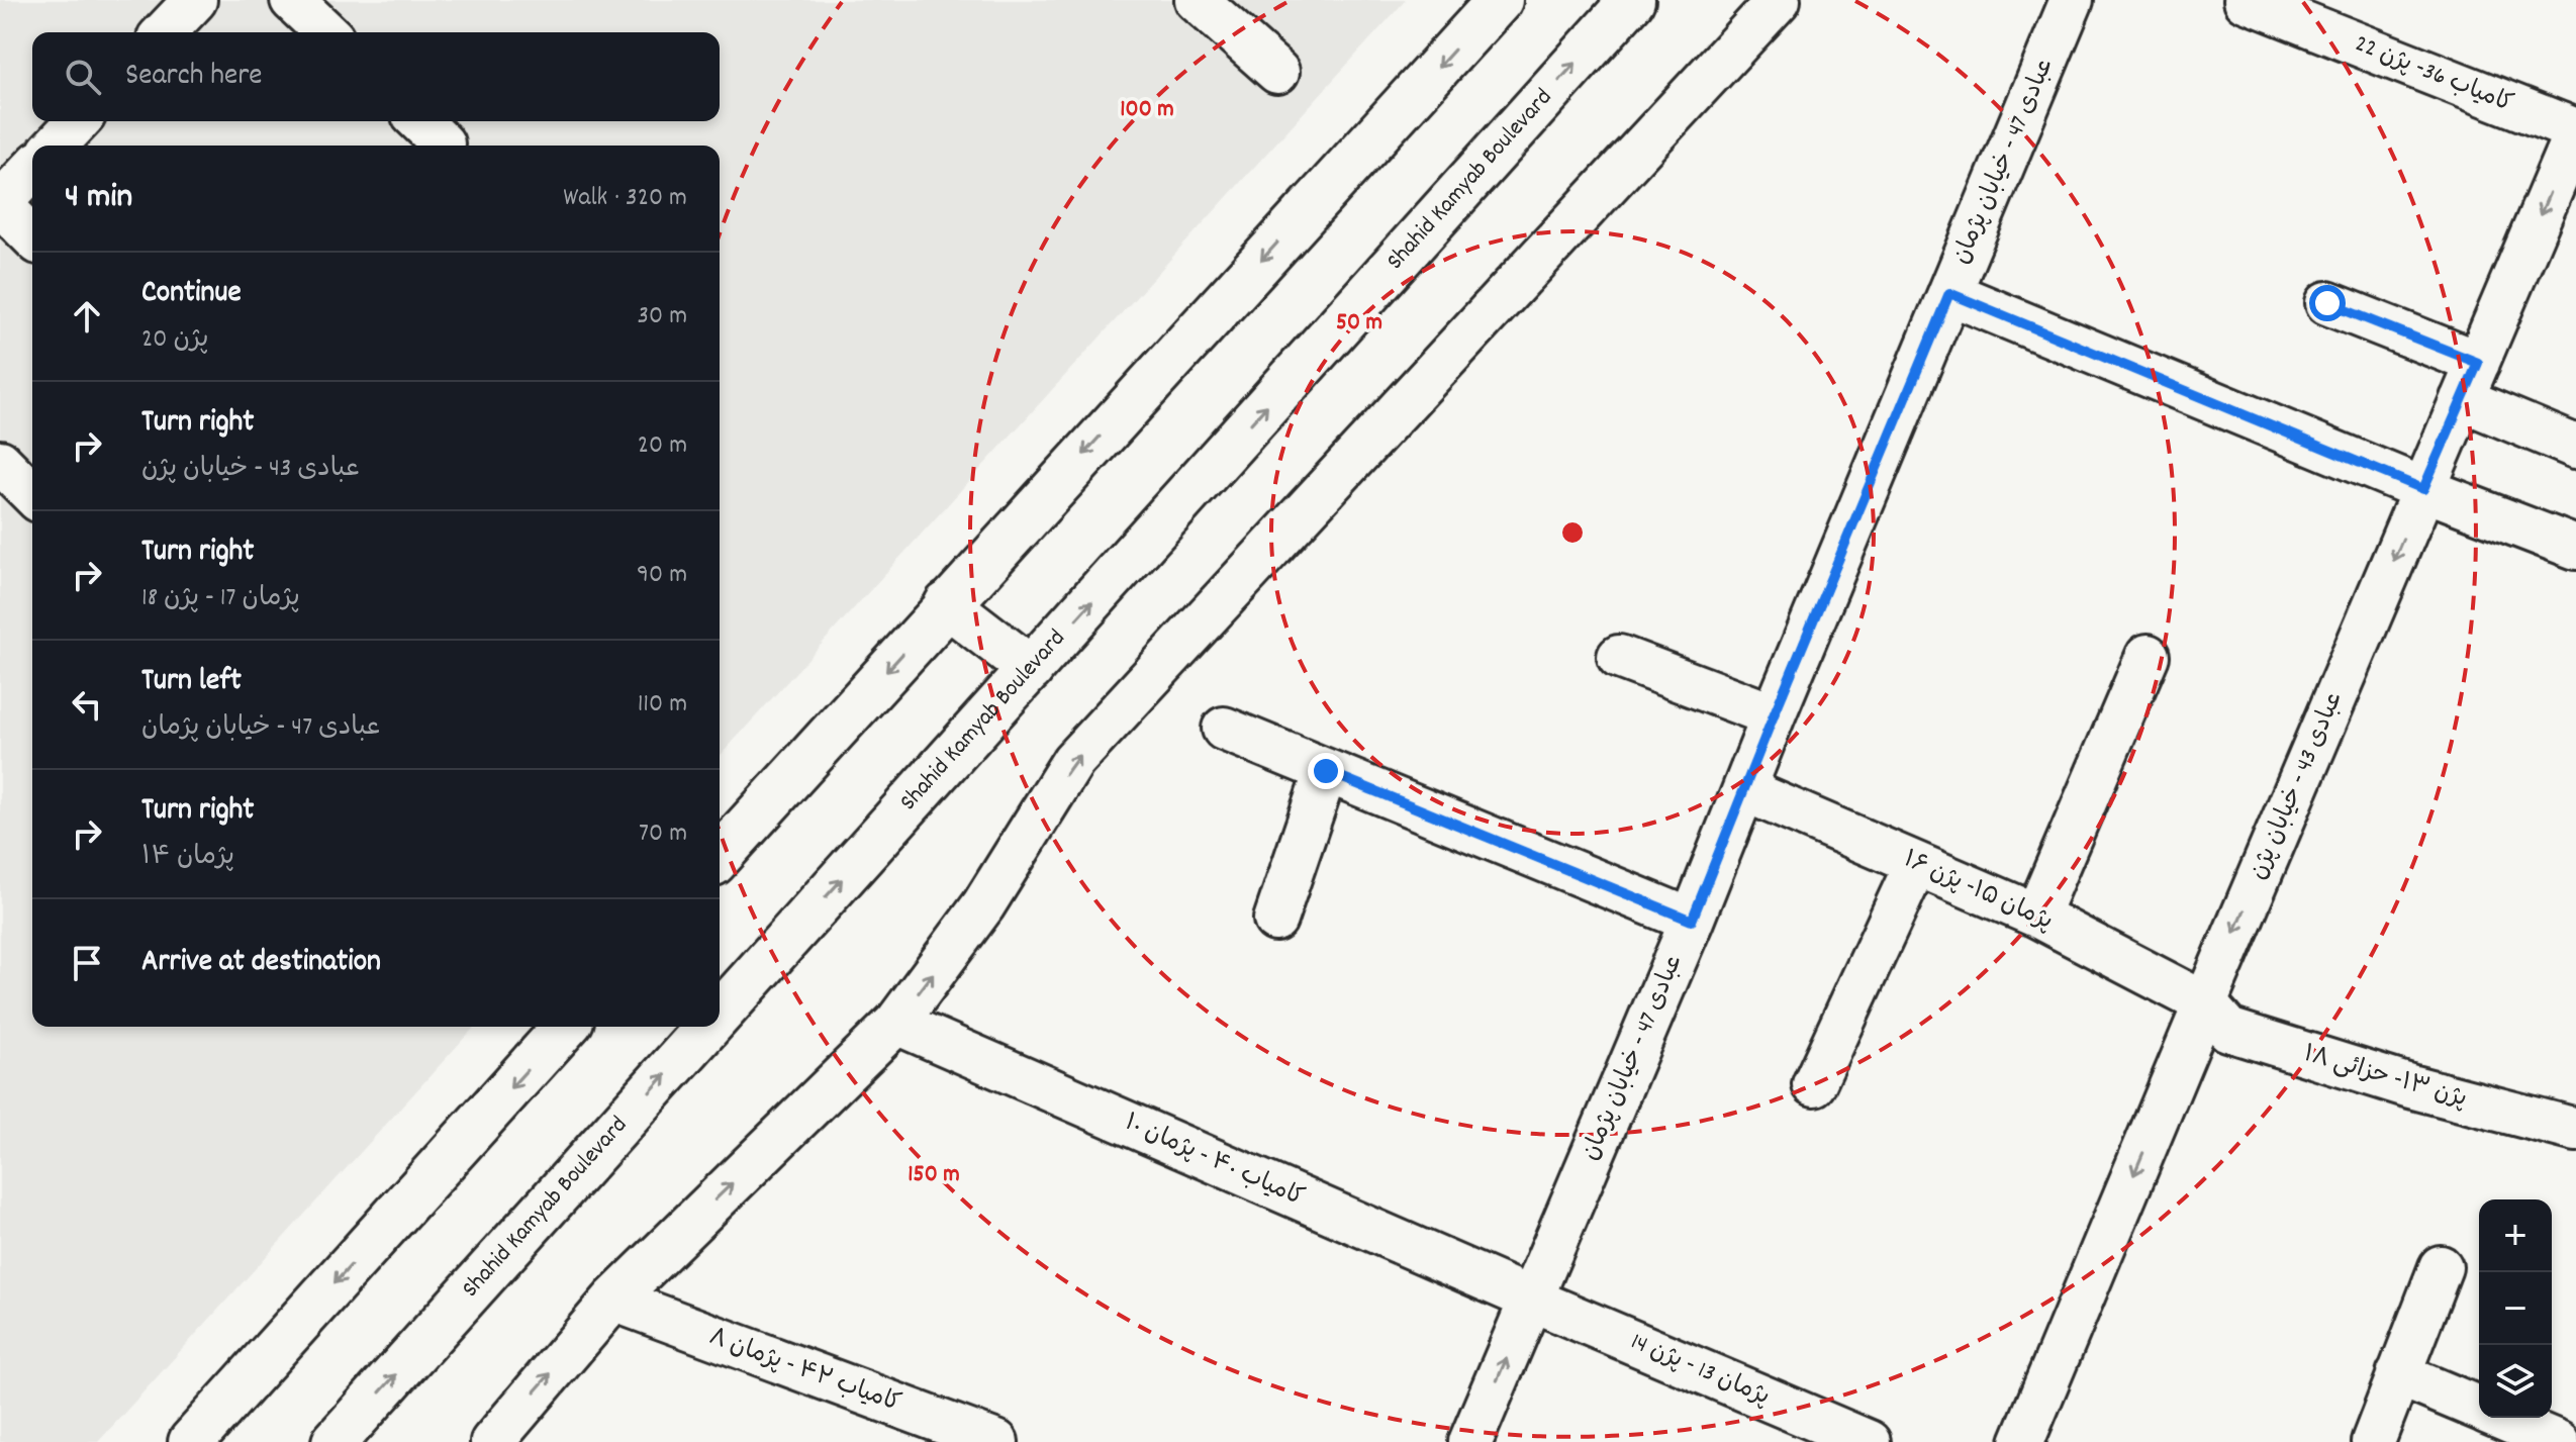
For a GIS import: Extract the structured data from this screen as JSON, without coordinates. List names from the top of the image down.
{
  "streets": {
    "main road": ["Shahid Kamyab Boulevard"],
    "street": [
      "کامیاب 36- پژن 22",
      "عبادی 47 - خیابان پژمان",
      "عبادی 43 - خیابان پژن",
      "پژمان ۱۵- پژن ۱۶",
      "پژن ۱۳- حزائی ۱۸",
      "کامیاب ۴۰ - پژمان ۱۰",
      "پژمان 13 - پژن 14",
      "کامیاب ۴۲ - پژمان ۸"
    ]
  },
  "crossings": [
    ["کامیاب 36- پژن 22", "عبادی 43 - خیابان پژن"],
    ["عبادی 47 - خیابان پژمان", "پژمان ۱۵- پژن ۱۶"],
    ["عبادی 47 - خیابان پژمان", "کامیاب ۴۰ - پژمان ۱۰"],
    ["عبادی 47 - خیابان پژمان", "پژمان 13 - پژن 14"],
    ["عبادی 43 - خیابان پژن", "پژمان ۱۵- پژن ۱۶"],
    ["عبادی 43 - خیابان پژن", "پژن ۱۳- حزائی ۱۸"],
    ["پژمان ۱۵- پژن ۱۶", "پژن ۱۳- حزائی ۱۸"],
    ["کامیاب ۴۰ - پژمان ۱۰", "پژمان 13 - پژن 14"]
  ],
  "page": {
    "search": "Search here",
    "heading": ["4 min", "Walk · 320 m"],
    "list": [
      ["Continue", "پژن 20", "30 m"],
      ["Turn right", "عبادی 43 - خیابان پژن", "20 m"],
      ["Turn right", "پژمان 17 - پژن 18", "90 m"],
      ["Turn left", "عبادی 47 - خیابان پژمان", "110 m"],
      ["Turn right", "پژمان ۱۴", "70 m"],
      "Arrive at destination"
    ],
    "map_buttons": ["+", "−"]
  },
  "rings": ["100 m", "50 m", "150 m"]
}
